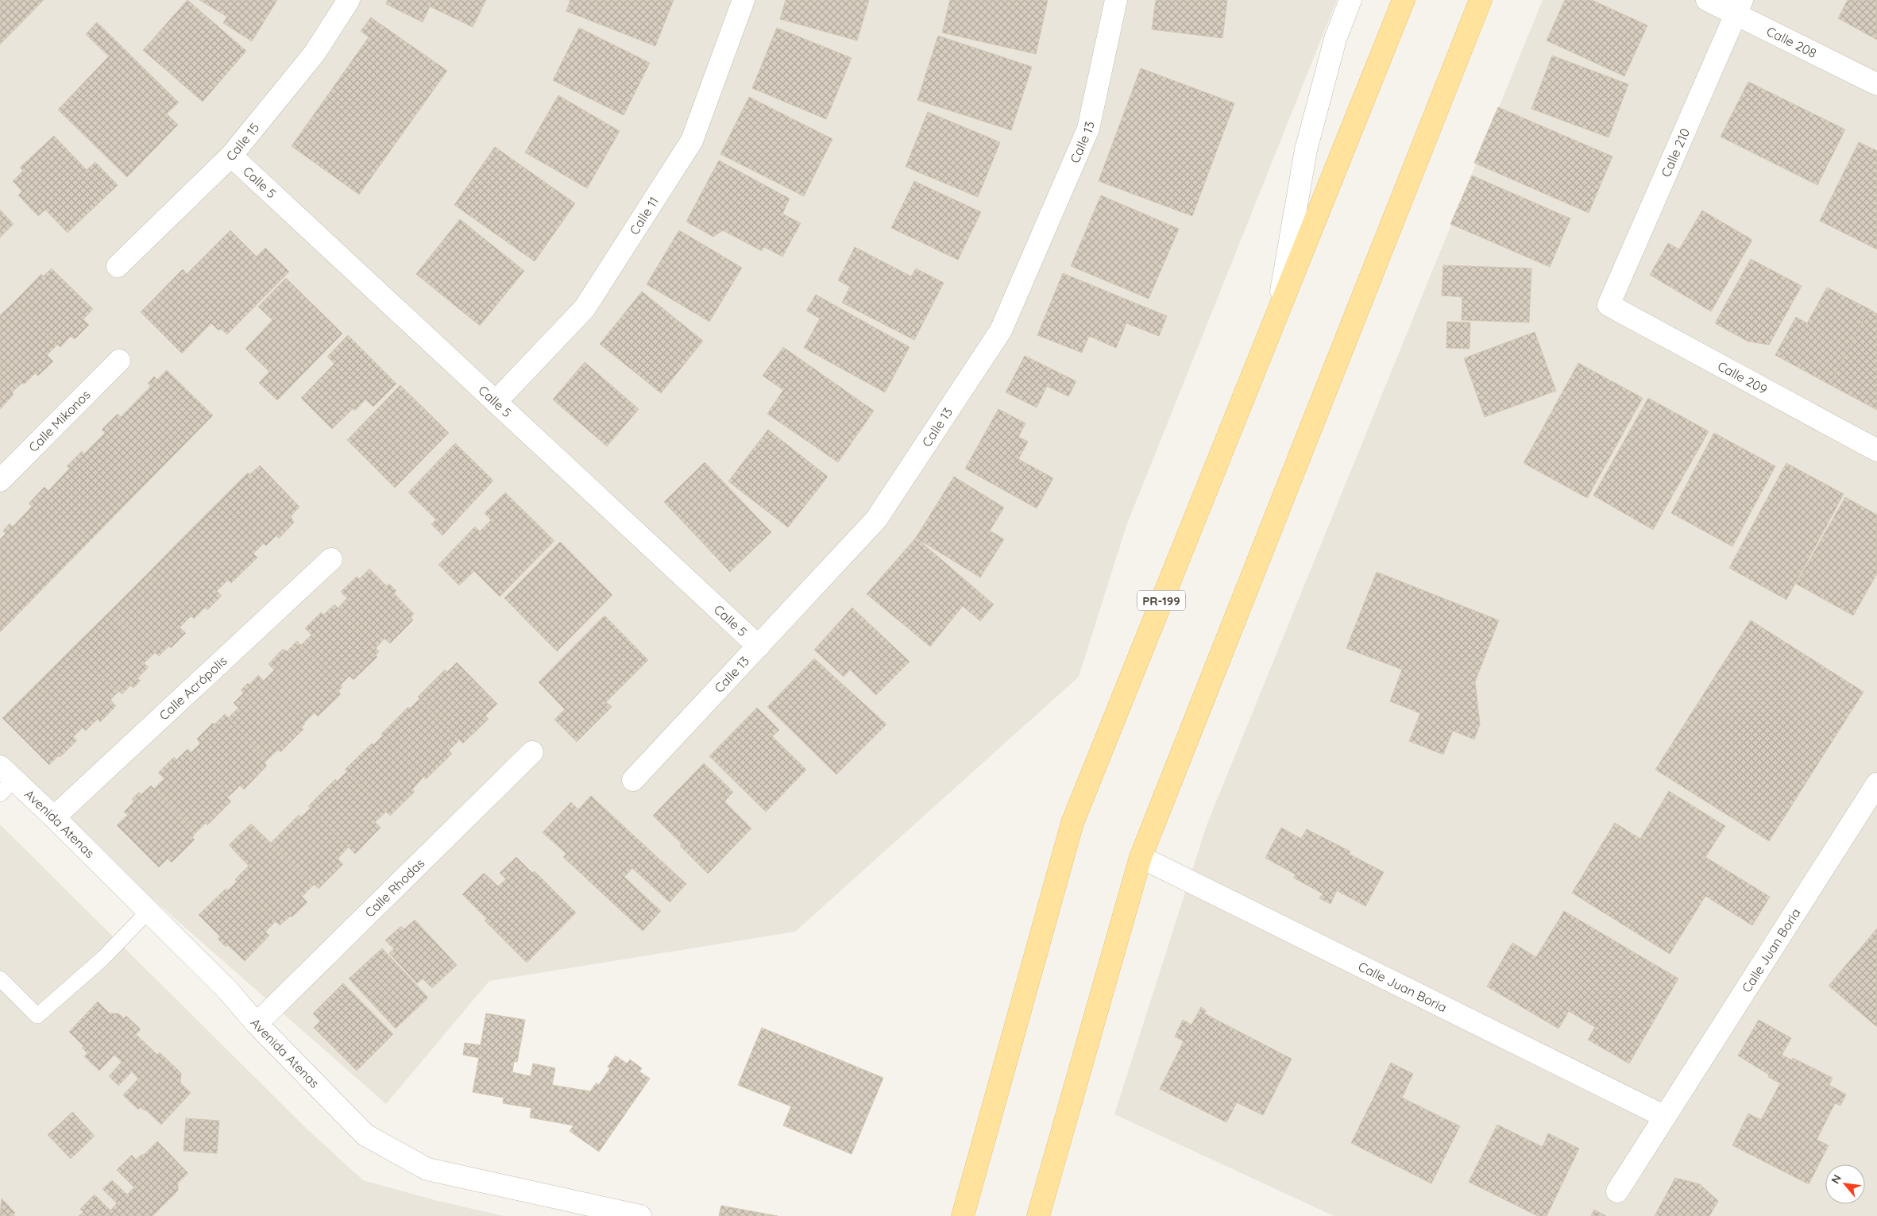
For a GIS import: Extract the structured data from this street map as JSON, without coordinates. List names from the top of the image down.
{
  "streets": {
    "main road": ["PR-199"],
    "street": [
      "Calle 208",
      "Calle 13",
      "Calle 15",
      "Calle 210",
      "Calle 5",
      "Calle 11",
      "Calle 209",
      "Calle Mikonos",
      "Calle Acrópolis",
      "Avenida Atenas",
      "Calle Rhodas",
      "Calle Juan Boria"
    ]
  },
  "crossings": [
    ["Calle 208", "Calle 210"],
    ["Calle 13", "Calle 5"],
    ["Calle 15", "Calle 5"],
    ["Calle 210", "Calle 209"],
    ["Calle 5", "Calle 11"],
    ["Calle Acrópolis", "Avenida Atenas"],
    ["Avenida Atenas", "Calle Rhodas"]
  ],
  "north": "top left"
}
